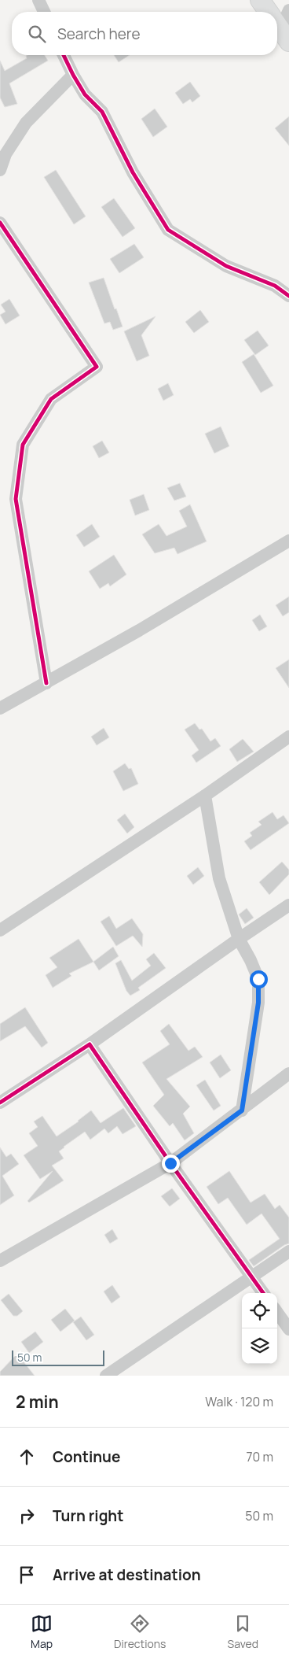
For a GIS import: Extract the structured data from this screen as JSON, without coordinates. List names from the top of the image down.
{
  "scale_bar": "50 m",
  "page": {
    "search": "Search here",
    "scale": "50 m",
    "heading": ["2 min", "Walk · 120 m"],
    "list": [
      ["Continue", "70 m"],
      ["Turn right", "50 m"],
      "Arrive at destination"
    ],
    "nav": ["Map", "Directions", "Saved"]
  }
}
